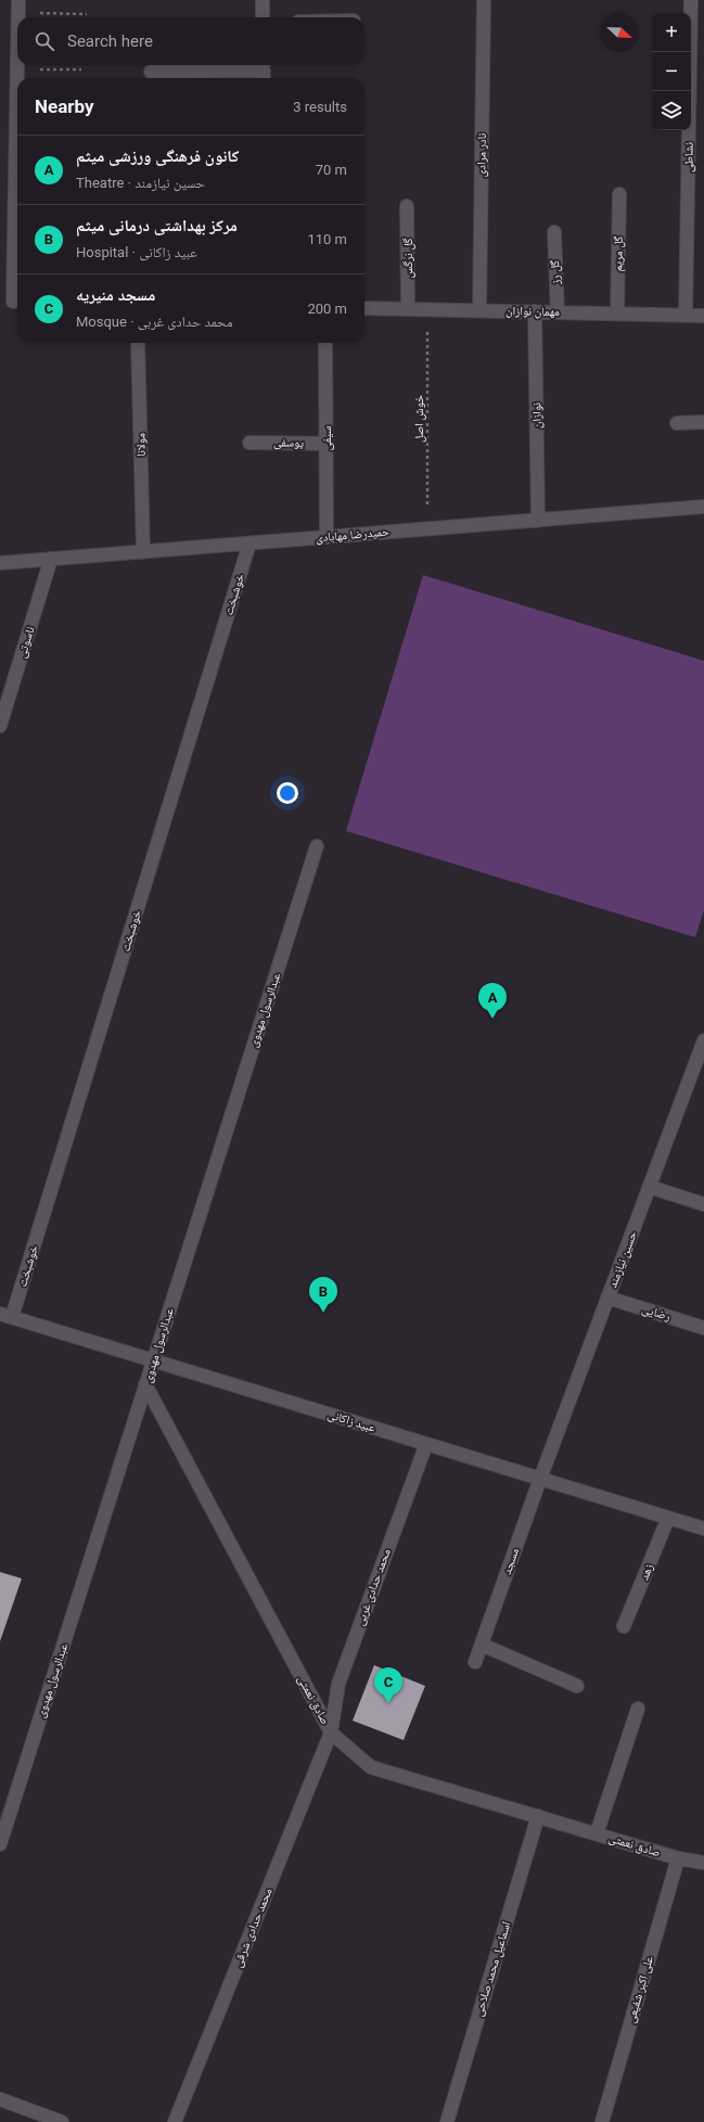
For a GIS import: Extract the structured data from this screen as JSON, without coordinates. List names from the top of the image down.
{
  "streets": {
    "street": [
      "نادر مرادی",
      "نشاطی",
      "گل مریم",
      "گل نرگس",
      "گل رز",
      "مهمان نوازان",
      "نوازان",
      "سیفی",
      "یوسفی",
      "مولانا",
      "حمیدرضا مهابادی",
      "خوشبخت",
      "ناسوتی",
      "عبدالرسول مهدوی",
      "حسین نیازمند",
      "رضایی",
      "عبید زاکانی",
      "مسجد",
      "زهد",
      "محمد حدادی غربی",
      "صادق نعمتی",
      "محمد حدادی شرقی",
      "اسماعیل محمد صلاحی",
      "علی اکبر شفیعی"
    ],
    "path": ["خوش اصل"]
  },
  "crossings": [
    ["نادر مرادی", "مهمان نوازان"],
    ["نشاطی", "مهمان نوازان"],
    ["گل مریم", "مهمان نوازان"],
    ["گل نرگس", "مهمان نوازان"],
    ["گل رز", "مهمان نوازان"],
    ["مهمان نوازان", "نوازان"],
    ["مهمان نوازان", "خوش اصل"],
    ["نوازان", "حمیدرضا مهابادی"],
    ["خوش اصل", "حمیدرضا مهابادی"],
    ["سیفی", "یوسفی"],
    ["سیفی", "حمیدرضا مهابادی"],
    ["مولانا", "حمیدرضا مهابادی"],
    ["حمیدرضا مهابادی", "خوشبخت"],
    ["حمیدرضا مهابادی", "ناسوتی"],
    ["خوشبخت", "عبید زاکانی"],
    ["عبدالرسول مهدوی", "عبید زاکانی"],
    ["عبدالرسول مهدوی", "صادق نعمتی"],
    ["حسین نیازمند", "رضایی"],
    ["حسین نیازمند", "عبید زاکانی"],
    ["حسین نیازمند", "مسجد"],
    ["عبید زاکانی", "مسجد"],
    ["عبید زاکانی", "زهد"],
    ["عبید زاکانی", "محمد حدادی غربی"],
    ["محمد حدادی غربی", "صادق نعمتی"],
    ["محمد حدادی غربی", "محمد حدادی شرقی"],
    ["صادق نعمتی", "محمد حدادی شرقی"],
    ["صادق نعمتی", "اسماعیل محمد صلاحی"],
    ["صادق نعمتی", "علی اکبر شفیعی"]
  ],
  "north": "bottom right",
  "page": {
    "map_buttons": ["+", "−"],
    "search": "Search here",
    "heading": ["Nearby", "3 results"],
    "list": [
      {
        "mark": "A",
        "name": "کانون فرهنگی ورزشی میثم",
        "note": "Theatre · حسین نیازمند",
        "value": "70 m"
      },
      {
        "mark": "B",
        "name": "مرکز بهداشتی درمانی میثم",
        "note": "Hospital · عبید زاکانی",
        "value": "110 m"
      },
      {
        "mark": "C",
        "name": "مسجد منیریه",
        "note": "Mosque · محمد حدادی غربی",
        "value": "200 m"
      }
    ],
    "pins": ["A", "B", "C"]
  }
}
